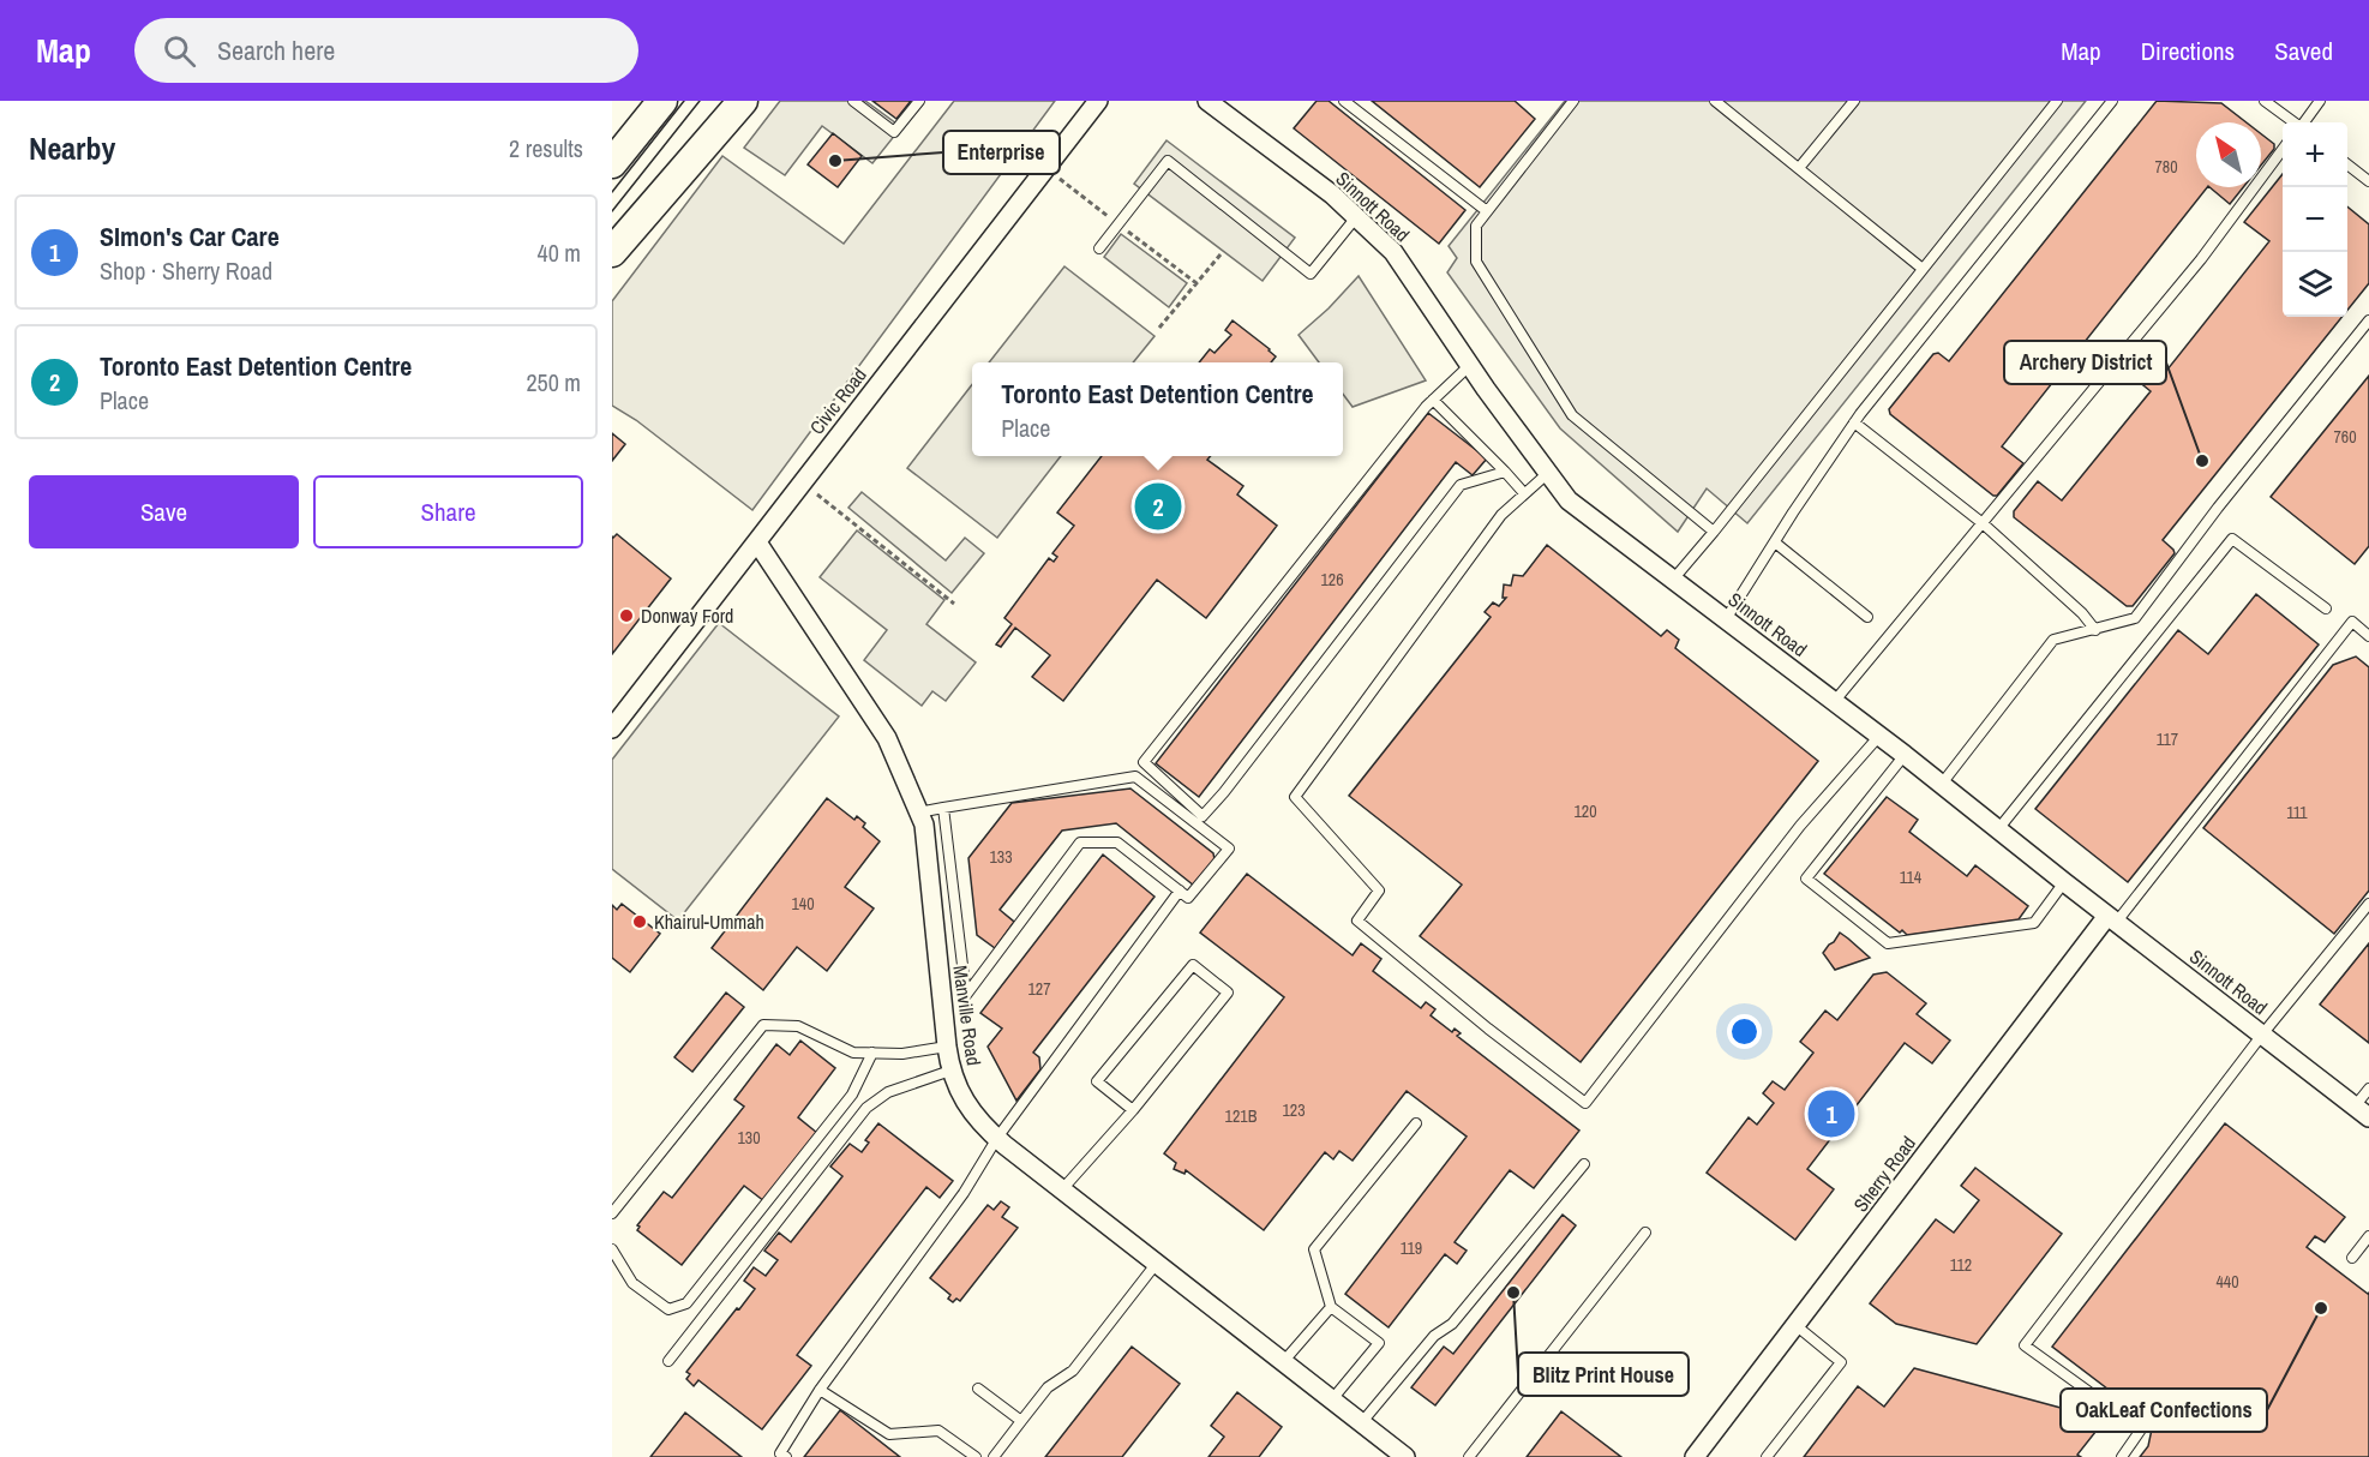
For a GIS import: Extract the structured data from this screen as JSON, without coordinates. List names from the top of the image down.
{
  "streets": {
    "street": [
      "Sinnott Road",
      "Civic Road",
      "Manville Road",
      "Sherry Road"
    ]
  },
  "crossings": [
    ["Sinnott Road", "Sherry Road"],
    ["Civic Road", "Manville Road"]
  ],
  "places": [
    "Enterprise",
    "Archery District",
    "Donway Ford",
    "Khairul-Ummah",
    "Blitz Print House",
    "OakLeaf Confections"
  ],
  "house_numbers": [
    "780",
    "760",
    "126",
    "117",
    "120",
    "111",
    "133",
    "114",
    "140",
    "127",
    "123",
    "121B",
    "130",
    "119",
    "112",
    "440"
  ],
  "north": "top left",
  "page": {
    "header": "Map",
    "search": "Search here",
    "nav": ["Map", "Directions", "Saved"],
    "heading": ["Nearby", "2 results"],
    "map_buttons": ["+", "−"],
    "list": [
      {
        "mark": "1",
        "name": "SImon's Car Care",
        "note": "Shop · Sherry Road",
        "value": "40 m"
      },
      {
        "mark": "2",
        "name": "Toronto East Detention Centre",
        "note": "Place",
        "value": "250 m"
      }
    ],
    "popup": ["Toronto East Detention Centre", "Place"],
    "buttons": ["Save", "Share"],
    "pins": ["2", "1"]
  }
}
